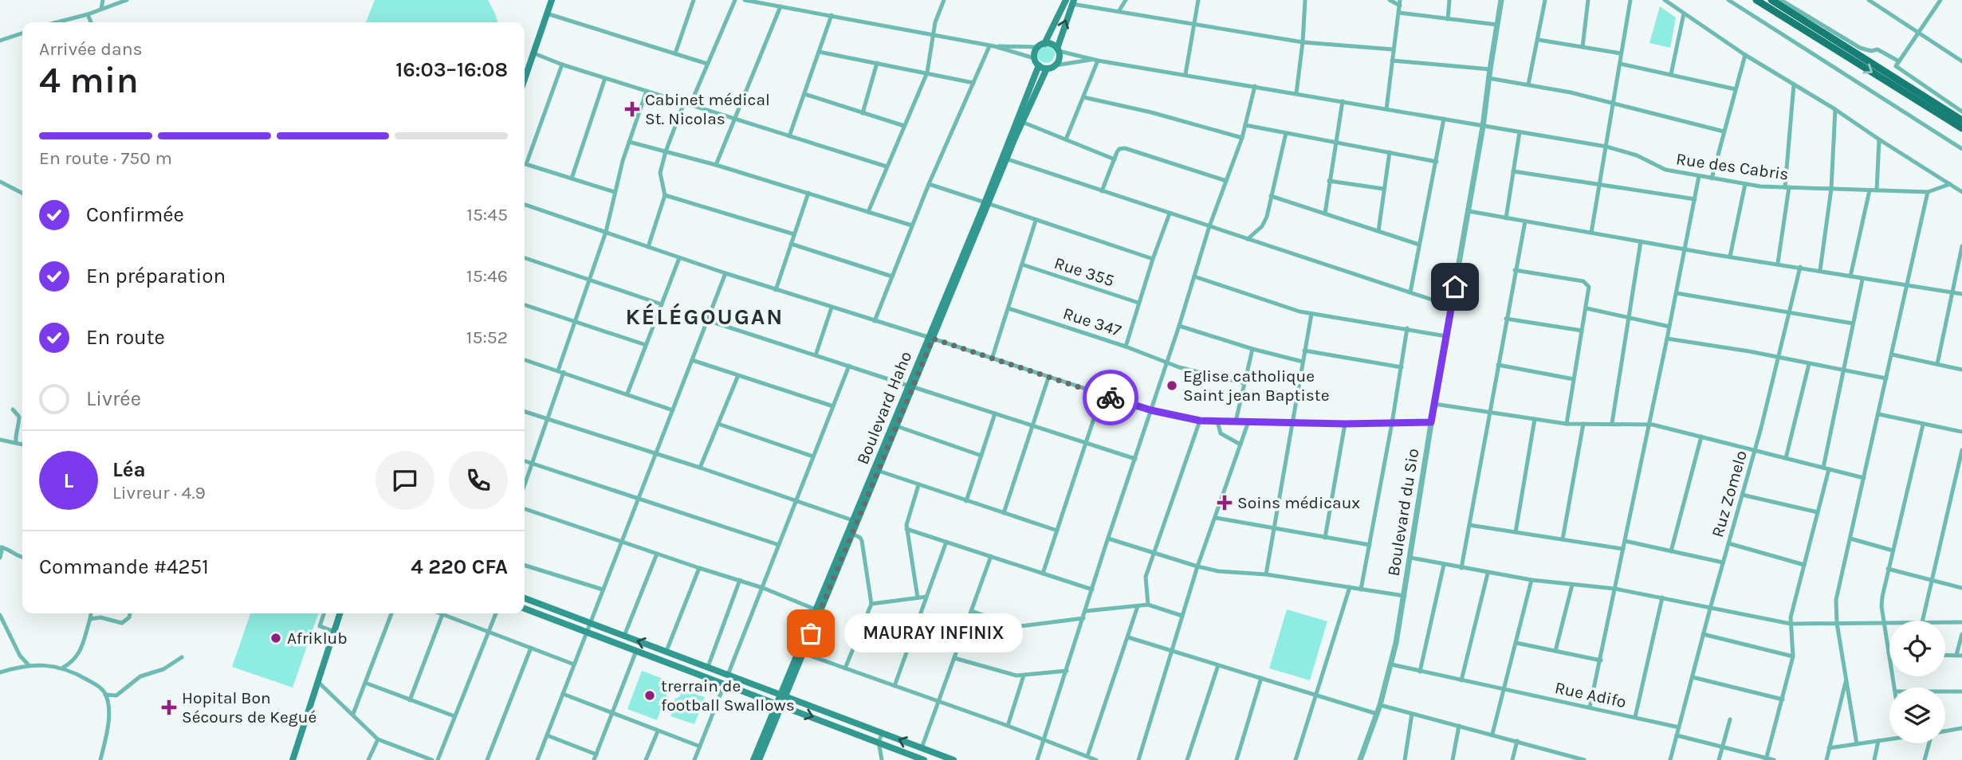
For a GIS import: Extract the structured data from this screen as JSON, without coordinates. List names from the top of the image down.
{
  "streets": {
    "main road": ["Boulevard Haho"],
    "street": [
      "Rue des Cabris",
      "Rue 355",
      "Rue 347",
      "Ruz Zomelo",
      "Boulevard du Sio",
      "Rue Adifo"
    ]
  },
  "crossings": [
    ["Rue des Cabris", "Boulevard du Sio"],
    ["Ruz Zomelo", "Rue Adifo"],
    ["Boulevard du Sio", "Rue Adifo"]
  ],
  "districts": ["KÉLÉGOUGAN"],
  "places": {
    "health": ["Cabinet médical St. Nicolas", "Soins médicaux", "Hopital Bon Sécours de Kegué"],
    "other": [
      "Eglise catholique Saint jean Baptiste",
      "MAURAY INFINIX",
      "Afriklub",
      "trerrain de football Swallows"
    ]
  },
  "page": {
    "heading": ["4 min", "Arrivée dans", "16:03–16:08"],
    "panel": [
      "Léa",
      "Livreur · 4.9",
      "Commande #4251",
      "4 220 CFA"
    ],
    "bar": "En route · 750 m",
    "list": [
      ["Confirmée", "15:45"],
      ["En préparation", "15:46"],
      ["En route", "15:52"],
      "Livrée"
    ],
    "round": "L",
    "bubble": "MAURAY INFINIX"
  }
}
